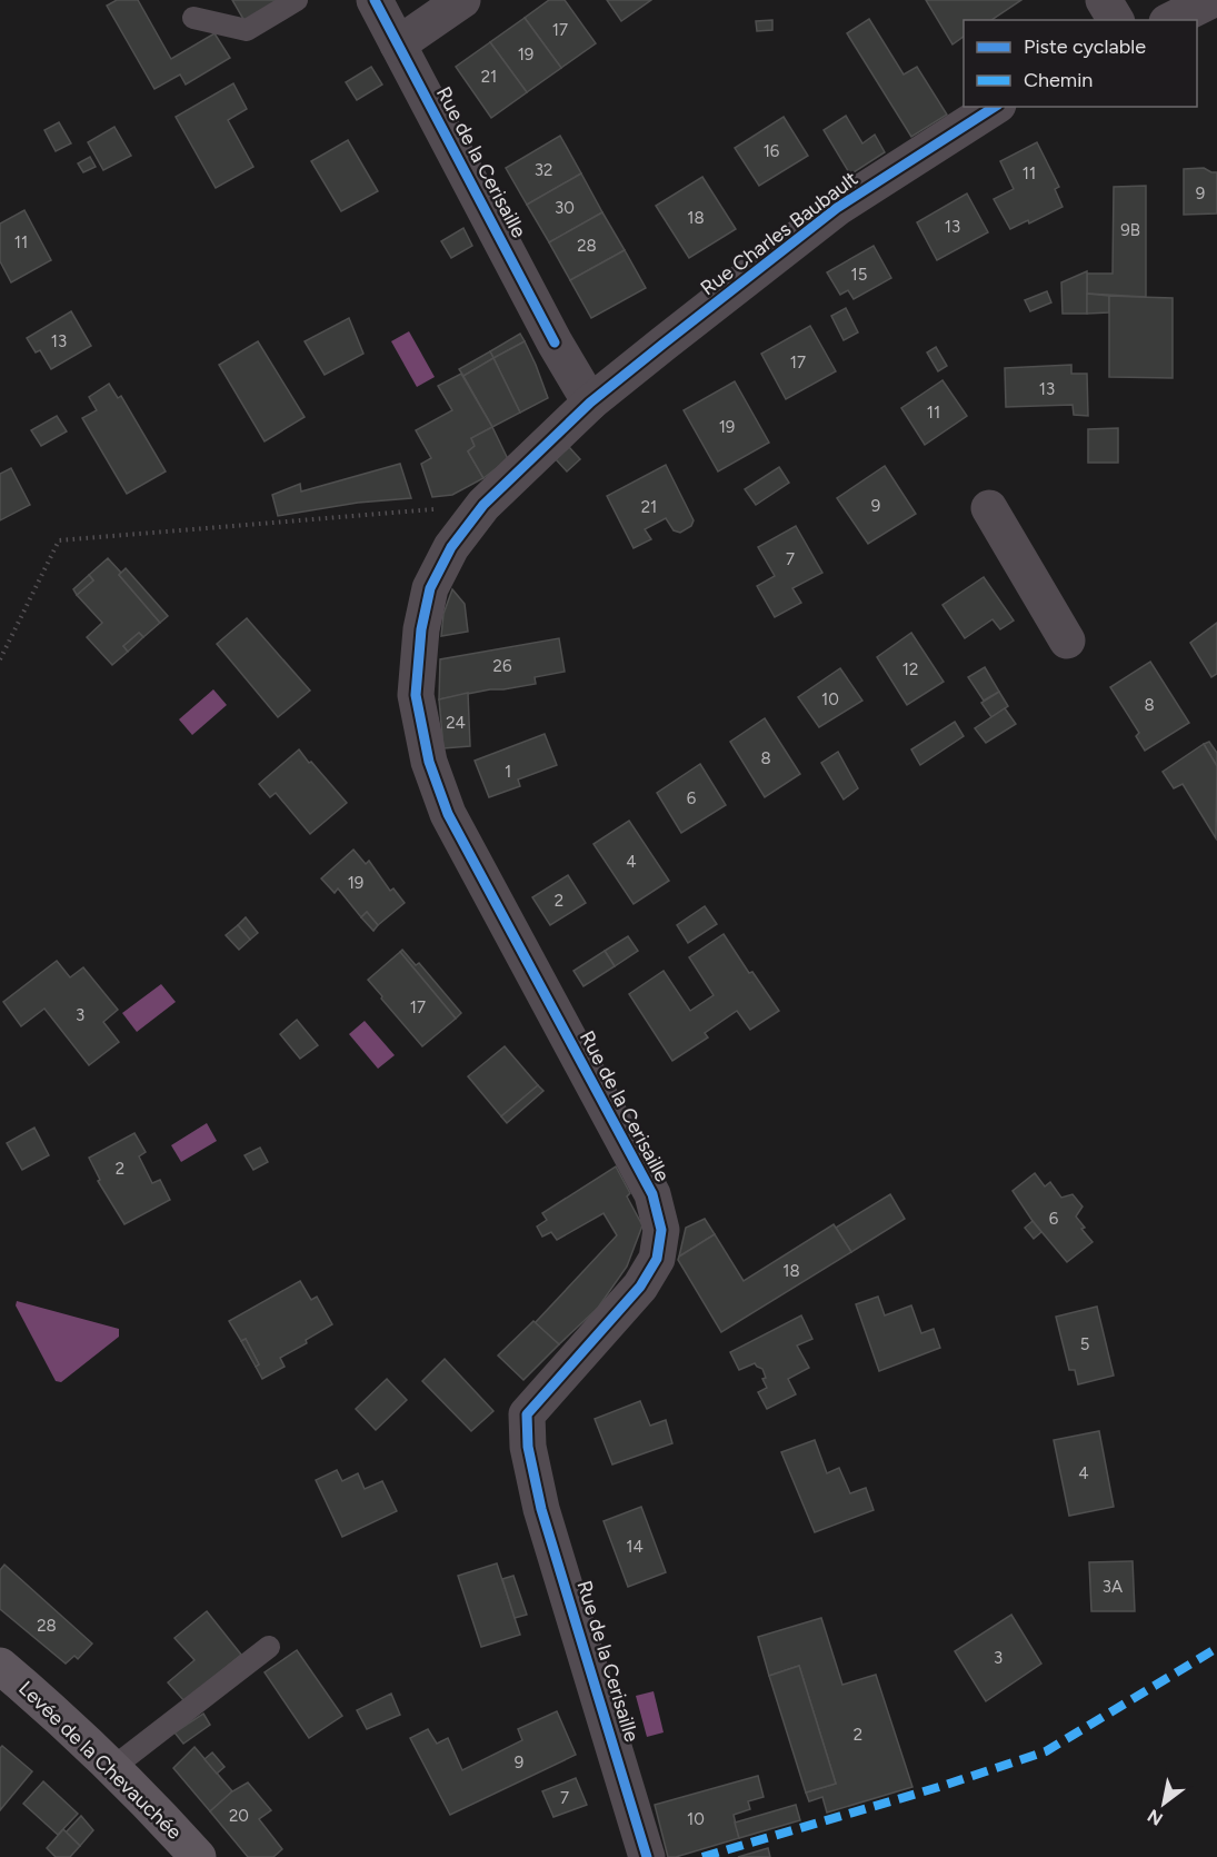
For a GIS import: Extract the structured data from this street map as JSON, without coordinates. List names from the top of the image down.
{
  "streets": {
    "street": ["Rue de la Cerisaille", "Rue Charles Baubault", "Levée de la Chevauchée"]
  },
  "crossings": [
    ["Rue de la Cerisaille", "Rue Charles Baubault"]
  ],
  "house_numbers": [
    "17",
    "19",
    "21",
    "16",
    "32",
    "11",
    "9",
    "30",
    "18",
    "13",
    "9B",
    "11",
    "28",
    "15",
    "13",
    "17",
    "13",
    "11",
    "19",
    "9",
    "21",
    "7",
    "26",
    "12",
    "10",
    "8",
    "24",
    "8",
    "1",
    "6",
    "4",
    "19",
    "2",
    "17",
    "3",
    "2",
    "6",
    "18",
    "5",
    "4",
    "14",
    "3A",
    "28",
    "3",
    "2",
    "9",
    "7",
    "20",
    "10"
  ],
  "legend": ["Piste cyclable", "Chemin"],
  "north": "bottom left"
}
